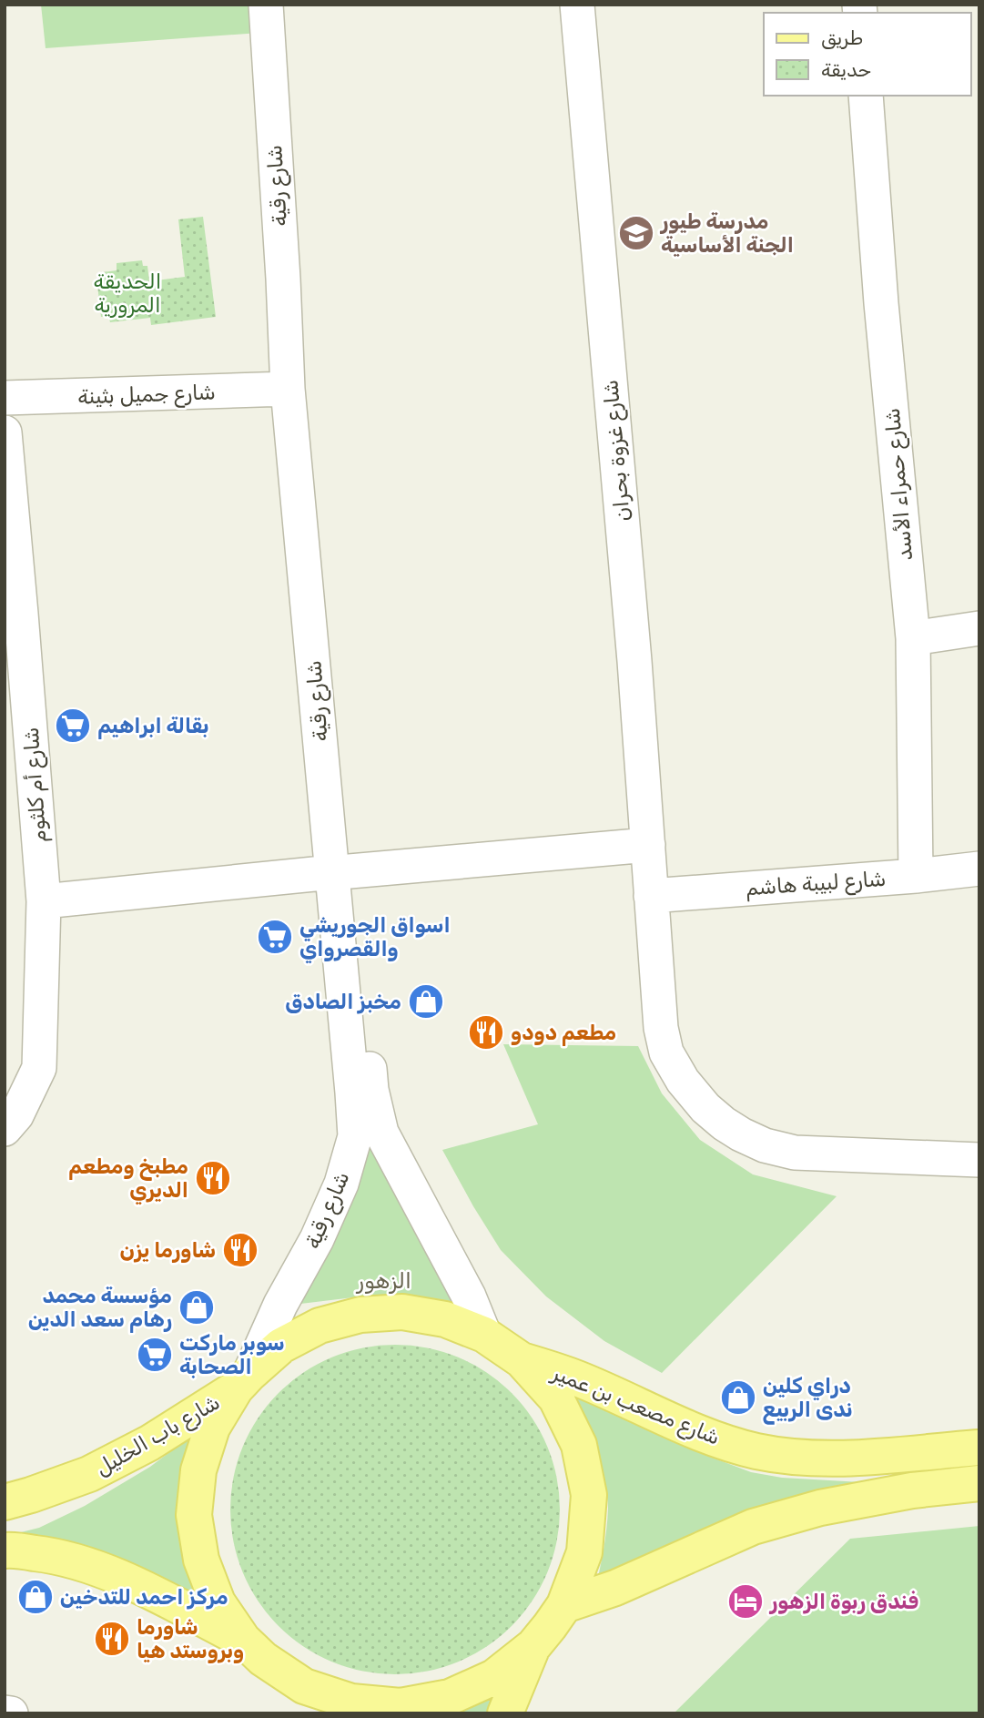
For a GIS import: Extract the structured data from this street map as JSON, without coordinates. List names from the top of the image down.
{
  "streets": {
    "main road": ["شارع مصعب بن عمير", "شارع باب الخليل"],
    "street": [
      "شارع رقية",
      "شارع جميل بثينة",
      "شارع غزوة بحران",
      "شارع حمراء الأسد",
      "شارع أم كلثوم",
      "شارع لبيبة هاشم"
    ]
  },
  "crossings": [
    ["شارع رقية", "شارع جميل بثينة"],
    ["شارع رقية", "شارع باب الخليل"],
    ["شارع غزوة بحران", "شارع لبيبة هاشم"],
    ["شارع حمراء الأسد", "شارع لبيبة هاشم"]
  ],
  "districts": ["الزهور"],
  "parks": ["الحديقة المرورية"],
  "places": {
    "school or university": ["مدرسة طيور الجنة الأساسية"],
    "supermarket": ["بقالة ابراهيم", "اسواق الجوريشي والقصرواي", "سوبر ماركت الصحابة"],
    "shop": [
      "مخبز الصادق",
      "مؤسسة محمد رهام سعد الدين",
      "دراي كلين ندى الربيع",
      "مركز احمد للتدخين"
    ],
    "restaurant": [
      "مطعم دودو",
      "مطبخ ومطعم الديري",
      "شاورما يزن",
      "شاورما وبروستد هيا"
    ],
    "hotel": ["فندق ربوة الزهور"]
  },
  "legend": ["طريق", "حديقة"]
}
